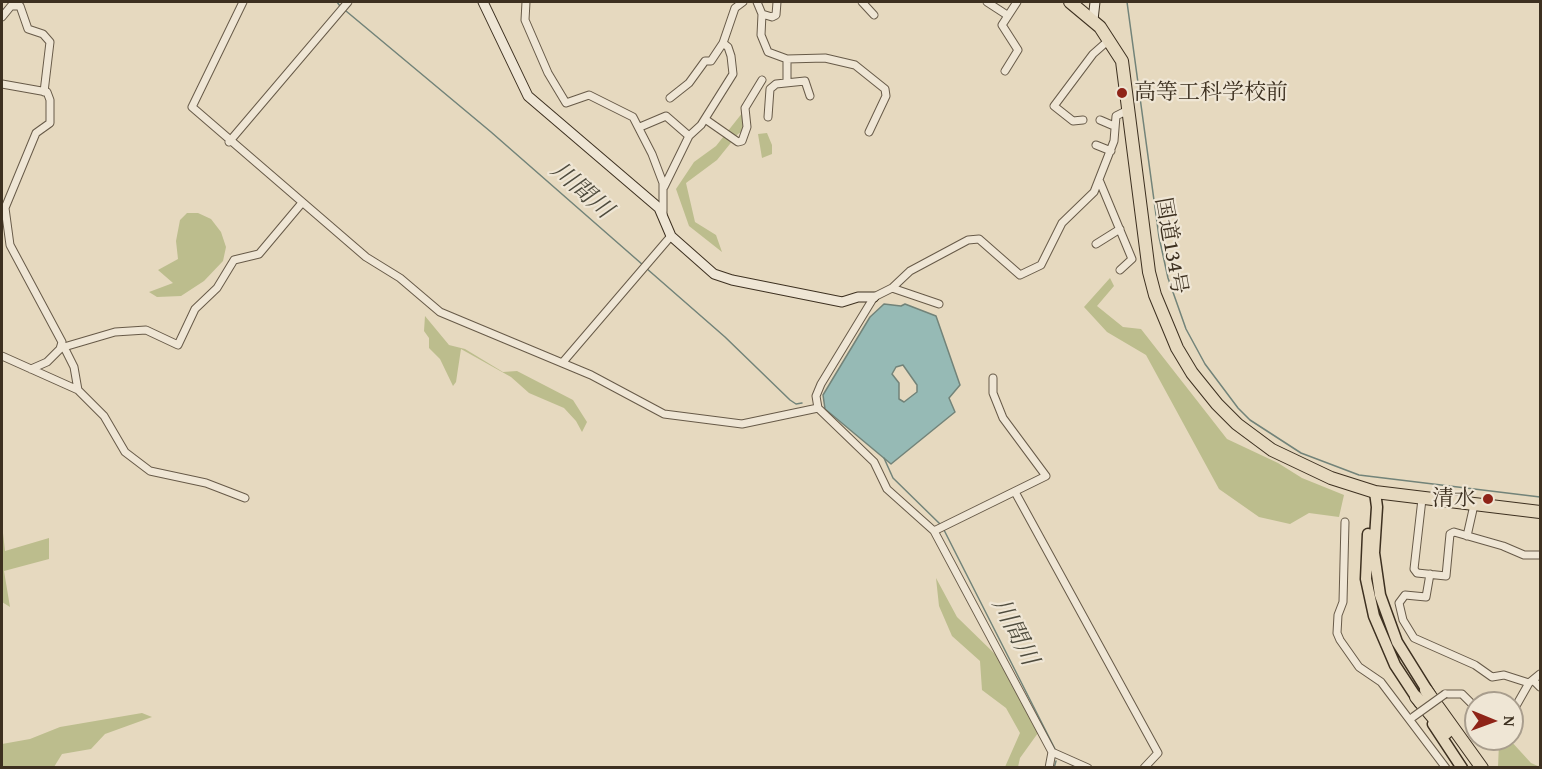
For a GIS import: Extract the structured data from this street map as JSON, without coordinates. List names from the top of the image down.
{
  "streets": {
    "highway": ["国道134号"]
  },
  "water": ["川間川"],
  "places": ["高等工科学校前", "清水"],
  "north": "right"
}
